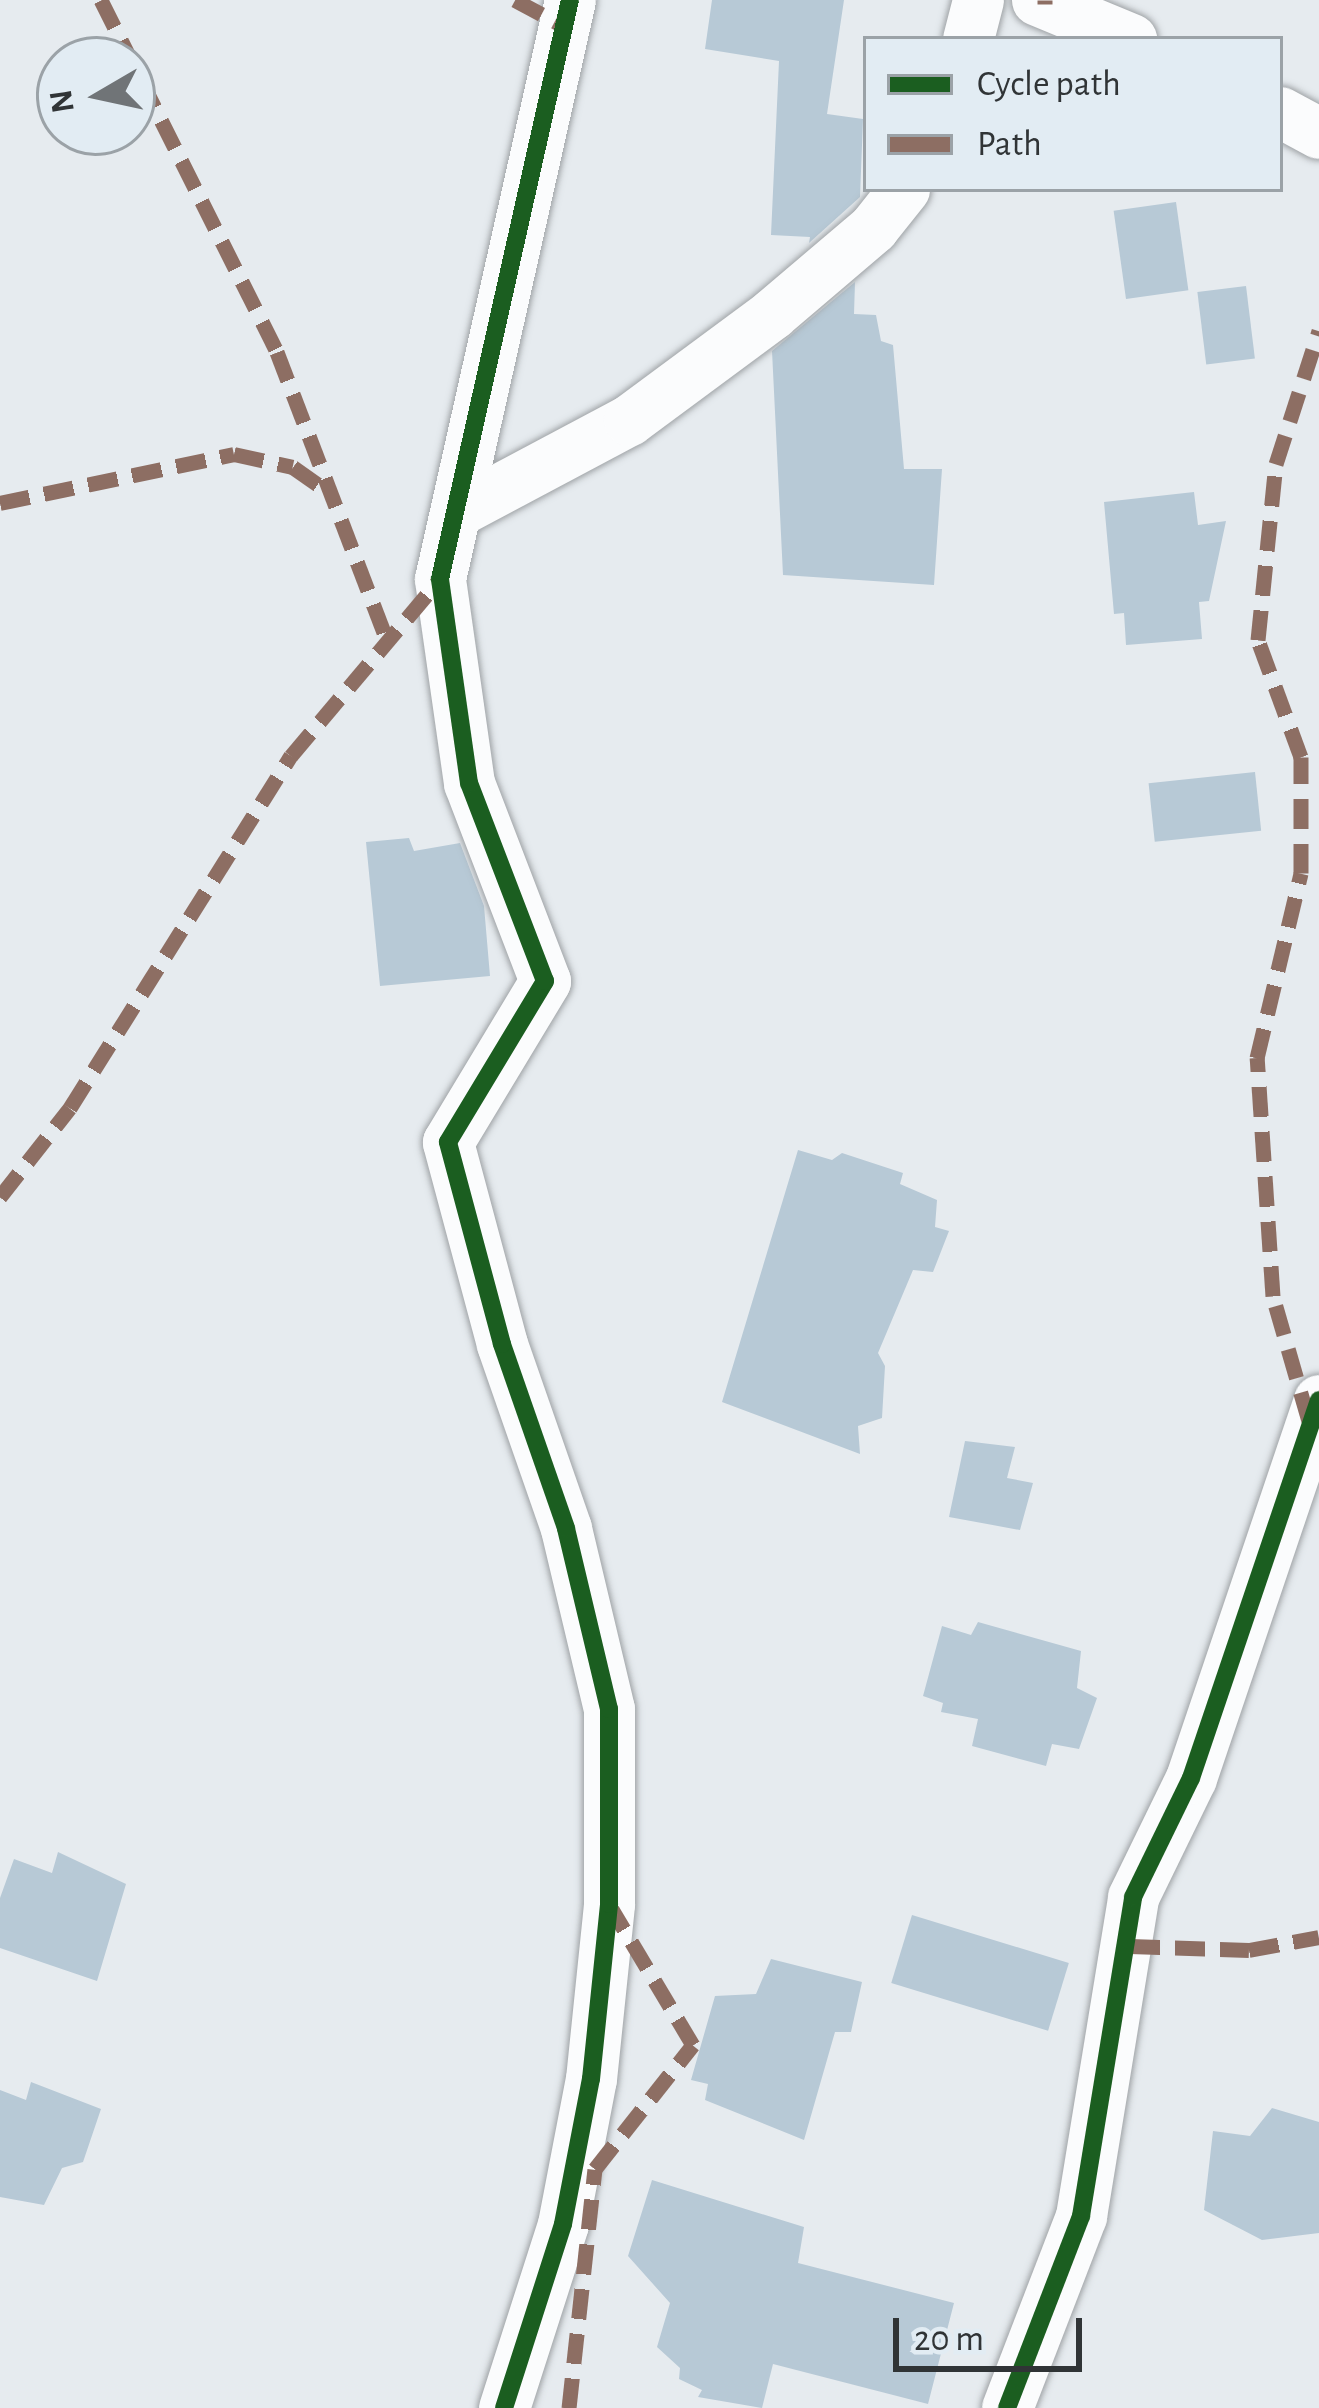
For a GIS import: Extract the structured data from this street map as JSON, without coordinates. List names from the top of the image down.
{
  "legend": ["Cycle path", "Path"],
  "scale_bar": "20 m",
  "north": "left"
}
